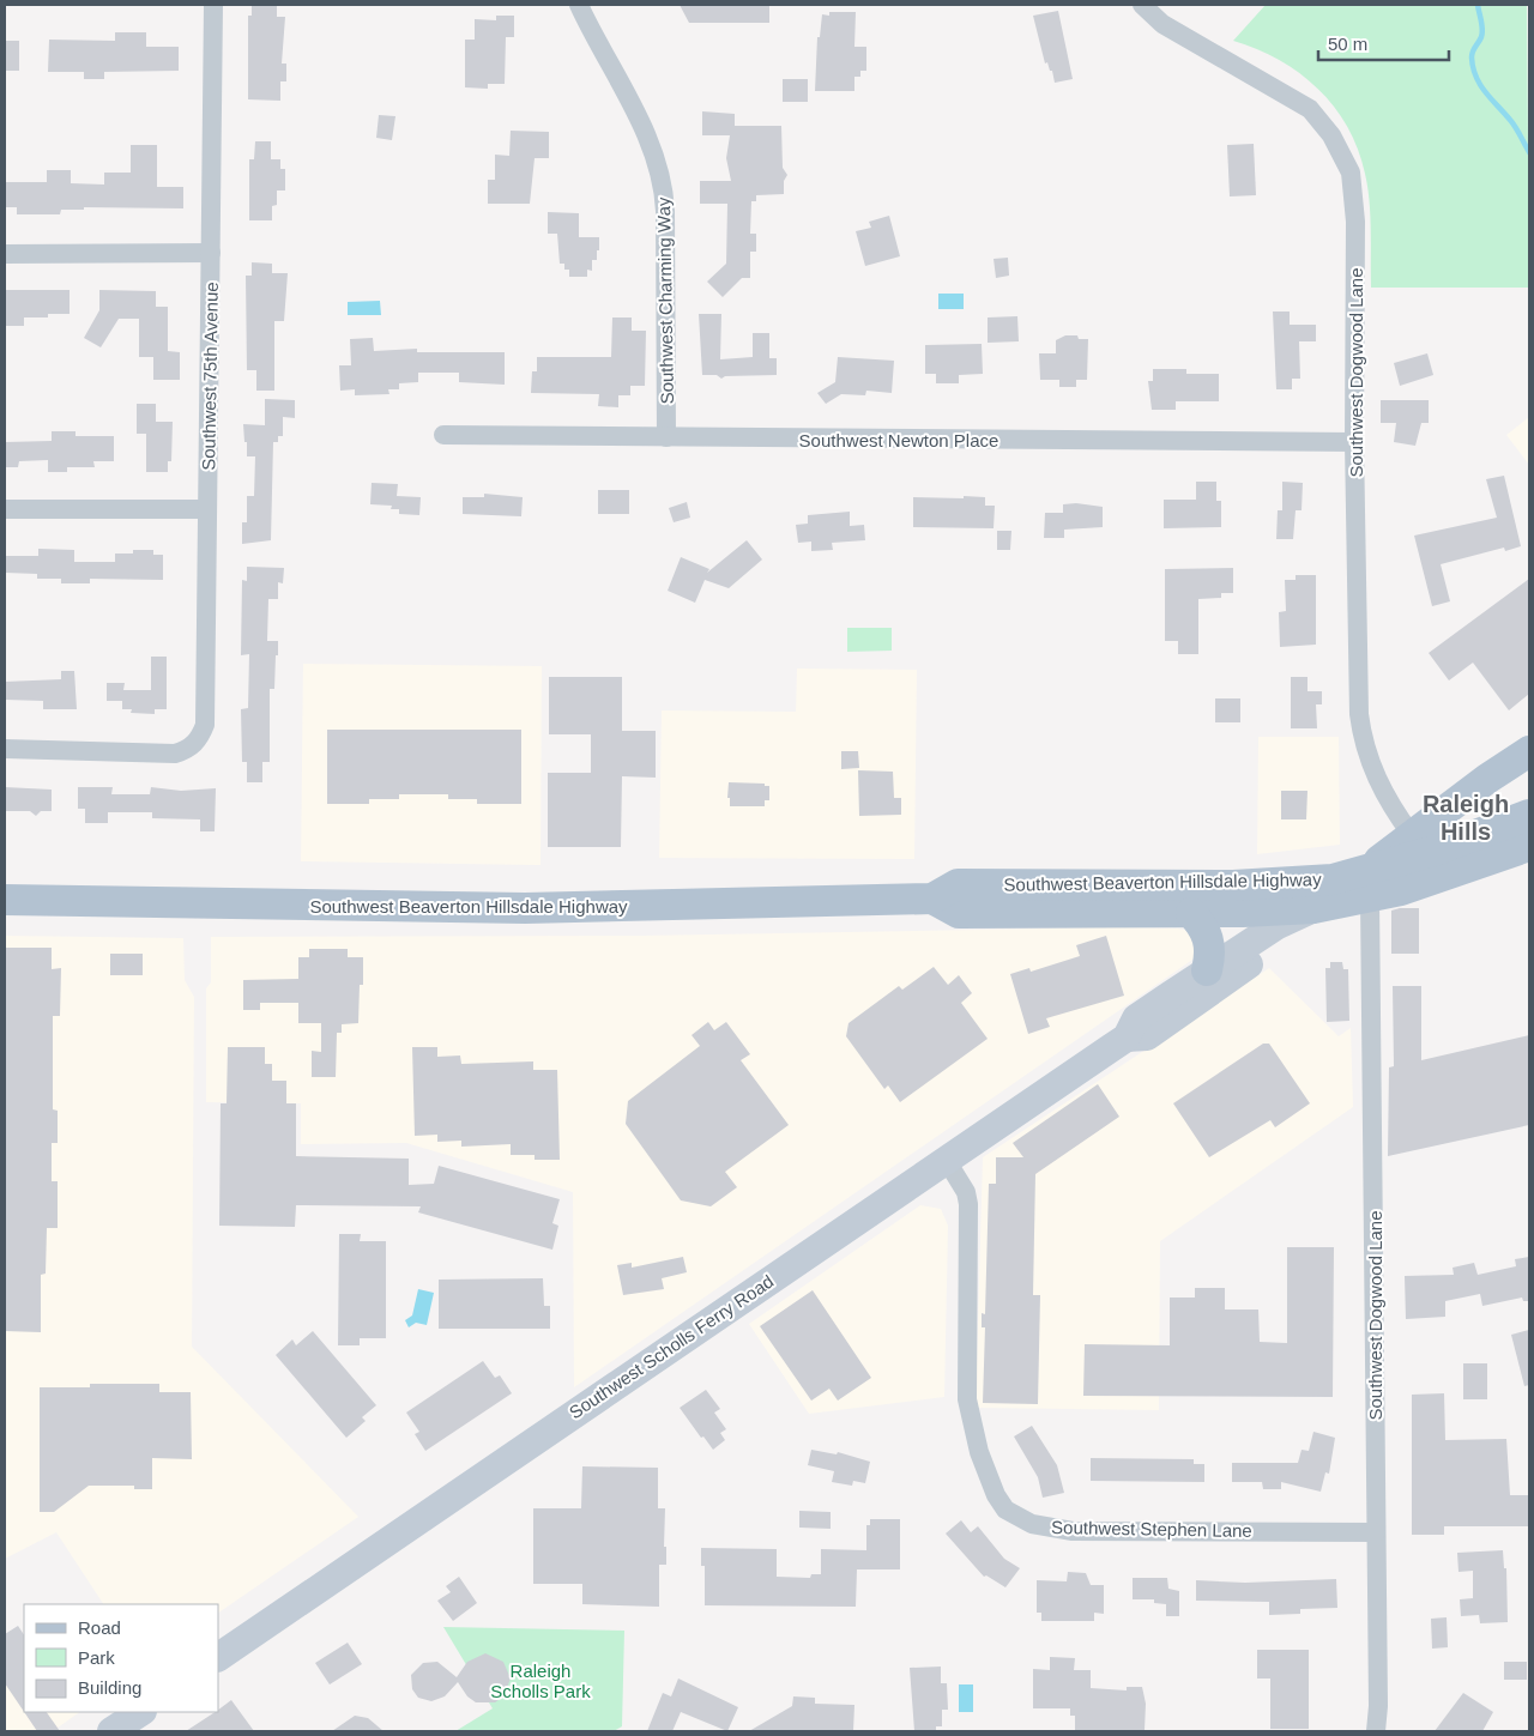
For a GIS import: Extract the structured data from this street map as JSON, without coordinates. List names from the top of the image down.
{
  "streets": {
    "main road": ["Southwest Beaverton Hillsdale Highway", "Southwest Scholls Ferry Road"],
    "street": [
      "Southwest Charming Way",
      "Southwest Dogwood Lane",
      "Southwest 75th Avenue",
      "Southwest Newton Place",
      "Southwest Stephen Lane"
    ]
  },
  "crossings": [
    ["Southwest Charming Way", "Southwest Newton Place"],
    ["Southwest Dogwood Lane", "Southwest Newton Place"],
    ["Southwest Dogwood Lane", "Southwest Beaverton Hillsdale Highway"],
    ["Southwest Dogwood Lane", "Southwest Scholls Ferry Road"],
    ["Southwest Dogwood Lane", "Southwest Stephen Lane"],
    ["Southwest Beaverton Hillsdale Highway", "Southwest Scholls Ferry Road"],
    ["Southwest Scholls Ferry Road", "Southwest Stephen Lane"]
  ],
  "districts": ["Raleigh Hills"],
  "parks": ["Raleigh Scholls Park"],
  "legend": ["Road", "Park", "Building"],
  "scale_bar": "50 m"
}
